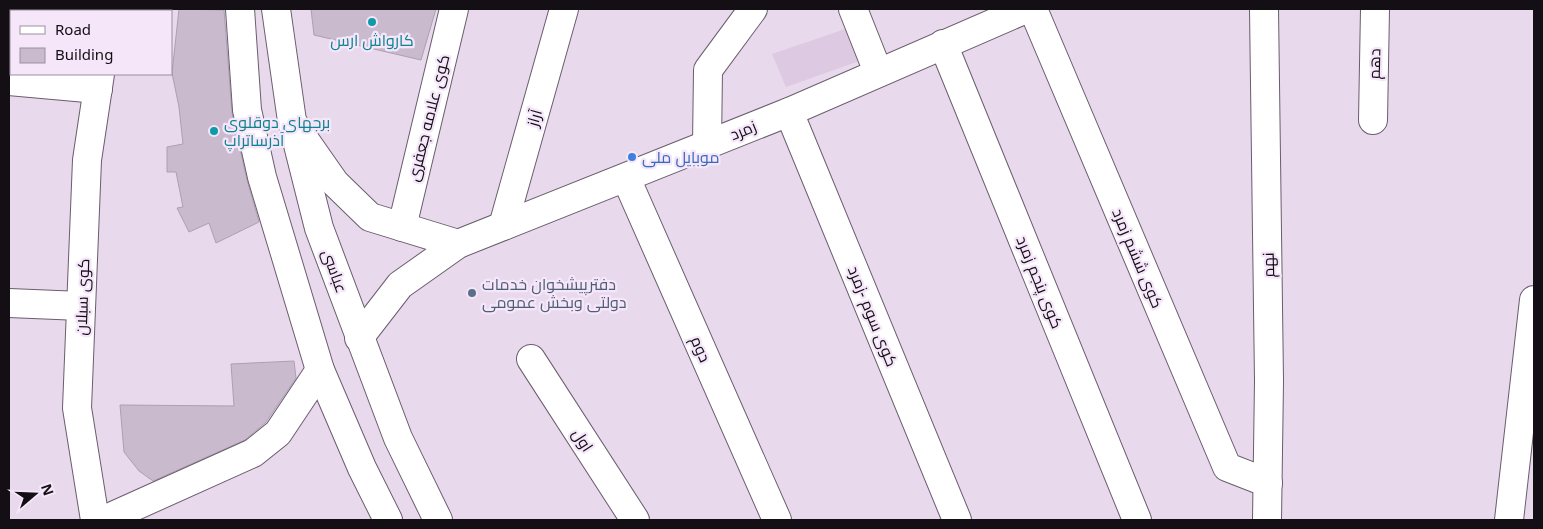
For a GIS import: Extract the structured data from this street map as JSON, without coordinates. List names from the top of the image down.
{
  "streets": {
    "main road": [
      "دهم",
      "کوی علامه جعفری",
      "آراز",
      "زمرد",
      "کوی ششم زمرد",
      "نهم",
      "عباسى",
      "کوی پنجم زمرد",
      "کوی سبلان",
      "کوی سوم -زمرد",
      "دوم",
      "اول"
    ]
  },
  "crossings": [
    ["آراز", "زمرد"],
    ["زمرد", "عباسى"],
    ["زمرد", "کوی پنجم زمرد"],
    ["زمرد", "کوی سوم -زمرد"],
    ["زمرد", "دوم"],
    ["کوی ششم زمرد", "نهم"]
  ],
  "places": [
    "کارواش ارس",
    "برجهای دوقلوی آذرساتراپ",
    "موبایل ملی",
    "دفترپیشخوان خدمات دولتی وبخش عمومی"
  ],
  "legend": ["Road", "Building"],
  "north": "right"
}
